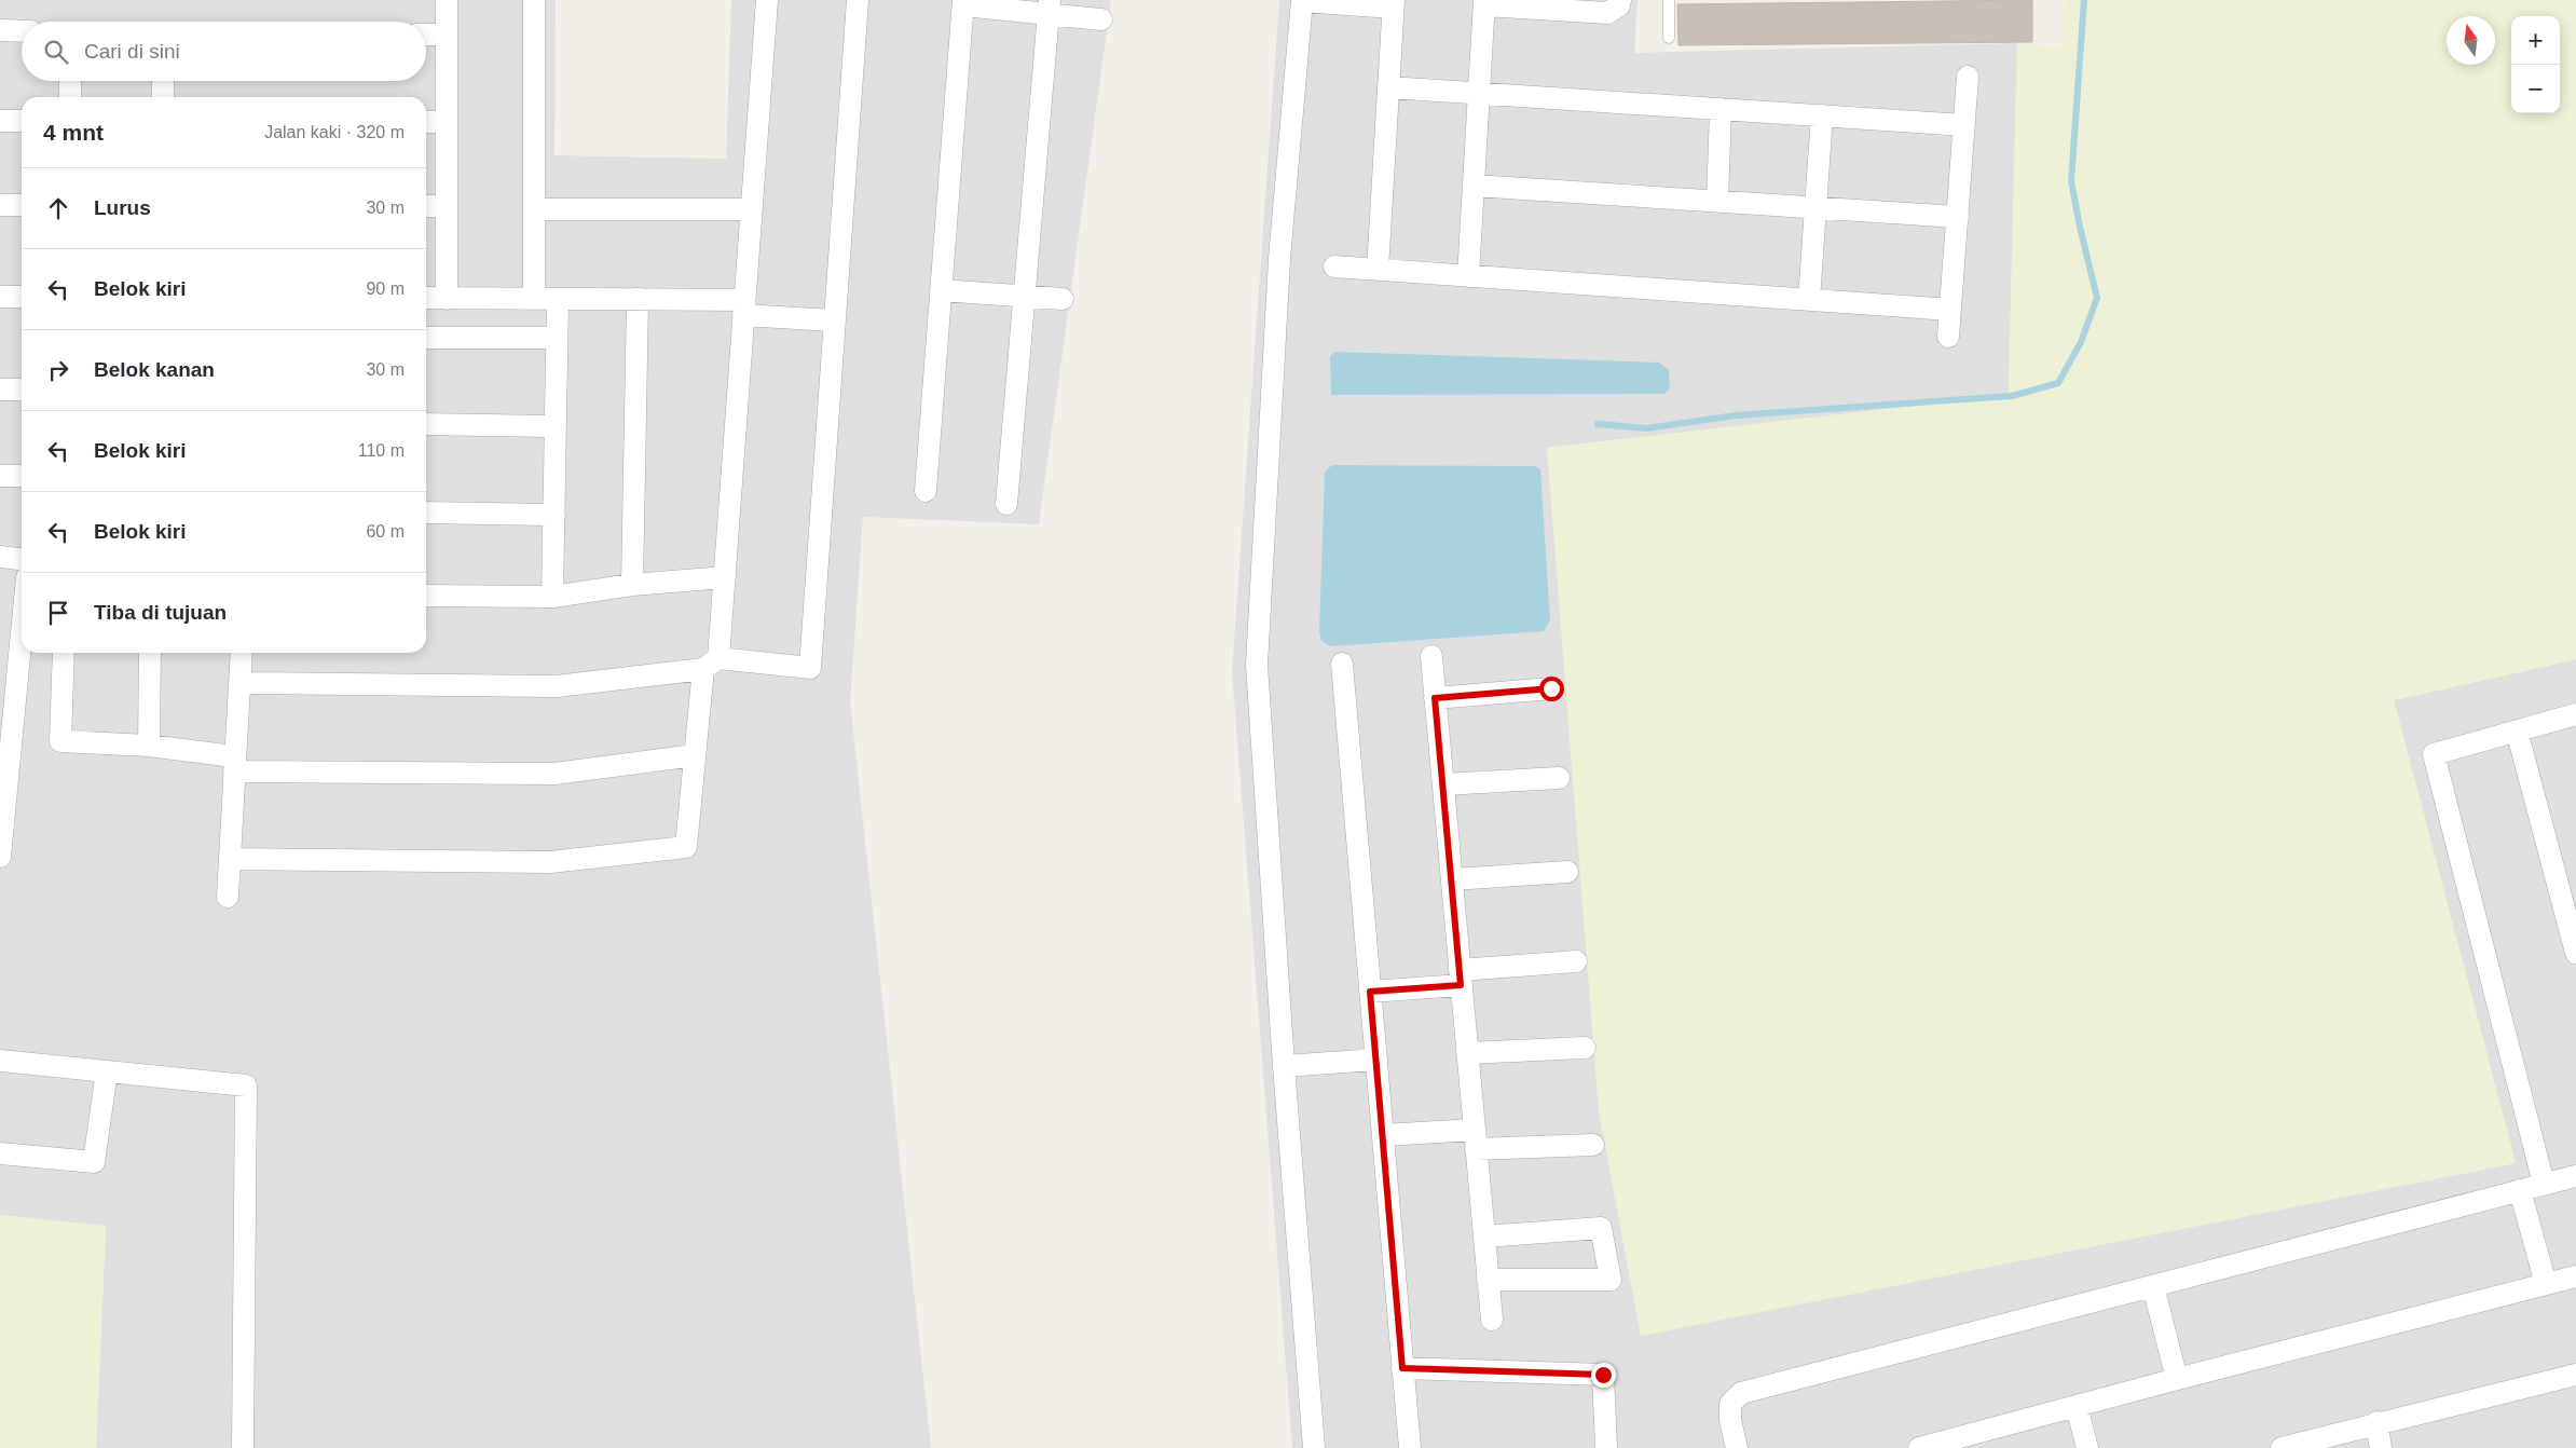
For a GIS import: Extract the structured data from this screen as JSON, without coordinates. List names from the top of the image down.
{
  "north": "top",
  "page": {
    "map_buttons": ["+", "−"],
    "search": "Cari di sini",
    "heading": ["4 mnt", "Jalan kaki · 320 m"],
    "list": [
      ["Lurus", "30 m"],
      ["Belok kiri", "90 m"],
      ["Belok kanan", "30 m"],
      ["Belok kiri", "110 m"],
      ["Belok kiri", "60 m"],
      "Tiba di tujuan"
    ]
  }
}
